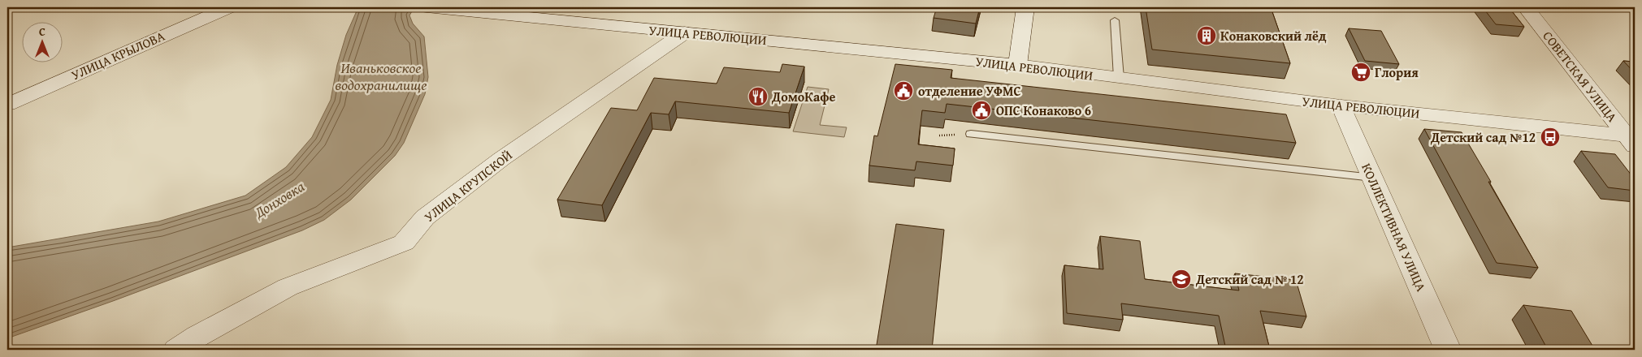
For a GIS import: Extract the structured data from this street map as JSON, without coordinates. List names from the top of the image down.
{
  "streets": {
    "street": [
      "УЛИЦА РЕВОЛЮЦИИ",
      "УЛИЦА КРЫЛОВА",
      "СОВЕТСКАЯ УЛИЦА",
      "УЛИЦА КРУПСКОЙ",
      "КОЛЛЕКТИВНАЯ УЛИЦА"
    ]
  },
  "crossings": [
    ["УЛИЦА РЕВОЛЮЦИИ", "СОВЕТСКАЯ УЛИЦА"],
    ["УЛИЦА РЕВОЛЮЦИИ", "УЛИЦА КРУПСКОЙ"],
    ["УЛИЦА РЕВОЛЮЦИИ", "КОЛЛЕКТИВНАЯ УЛИЦА"]
  ],
  "water": ["Иваньковское водохранилище", "Донховка"],
  "places": {
    "building": ["Конаковский лёд"],
    "supermarket": ["Глория"],
    "public building": ["отделение УФМС", "ОПС Конаково 6"],
    "restaurant": ["ДомоКафе"],
    "bus stop": ["Детский сад №12"],
    "school or university": ["Детский сад № 12"]
  },
  "north": "top"
}
